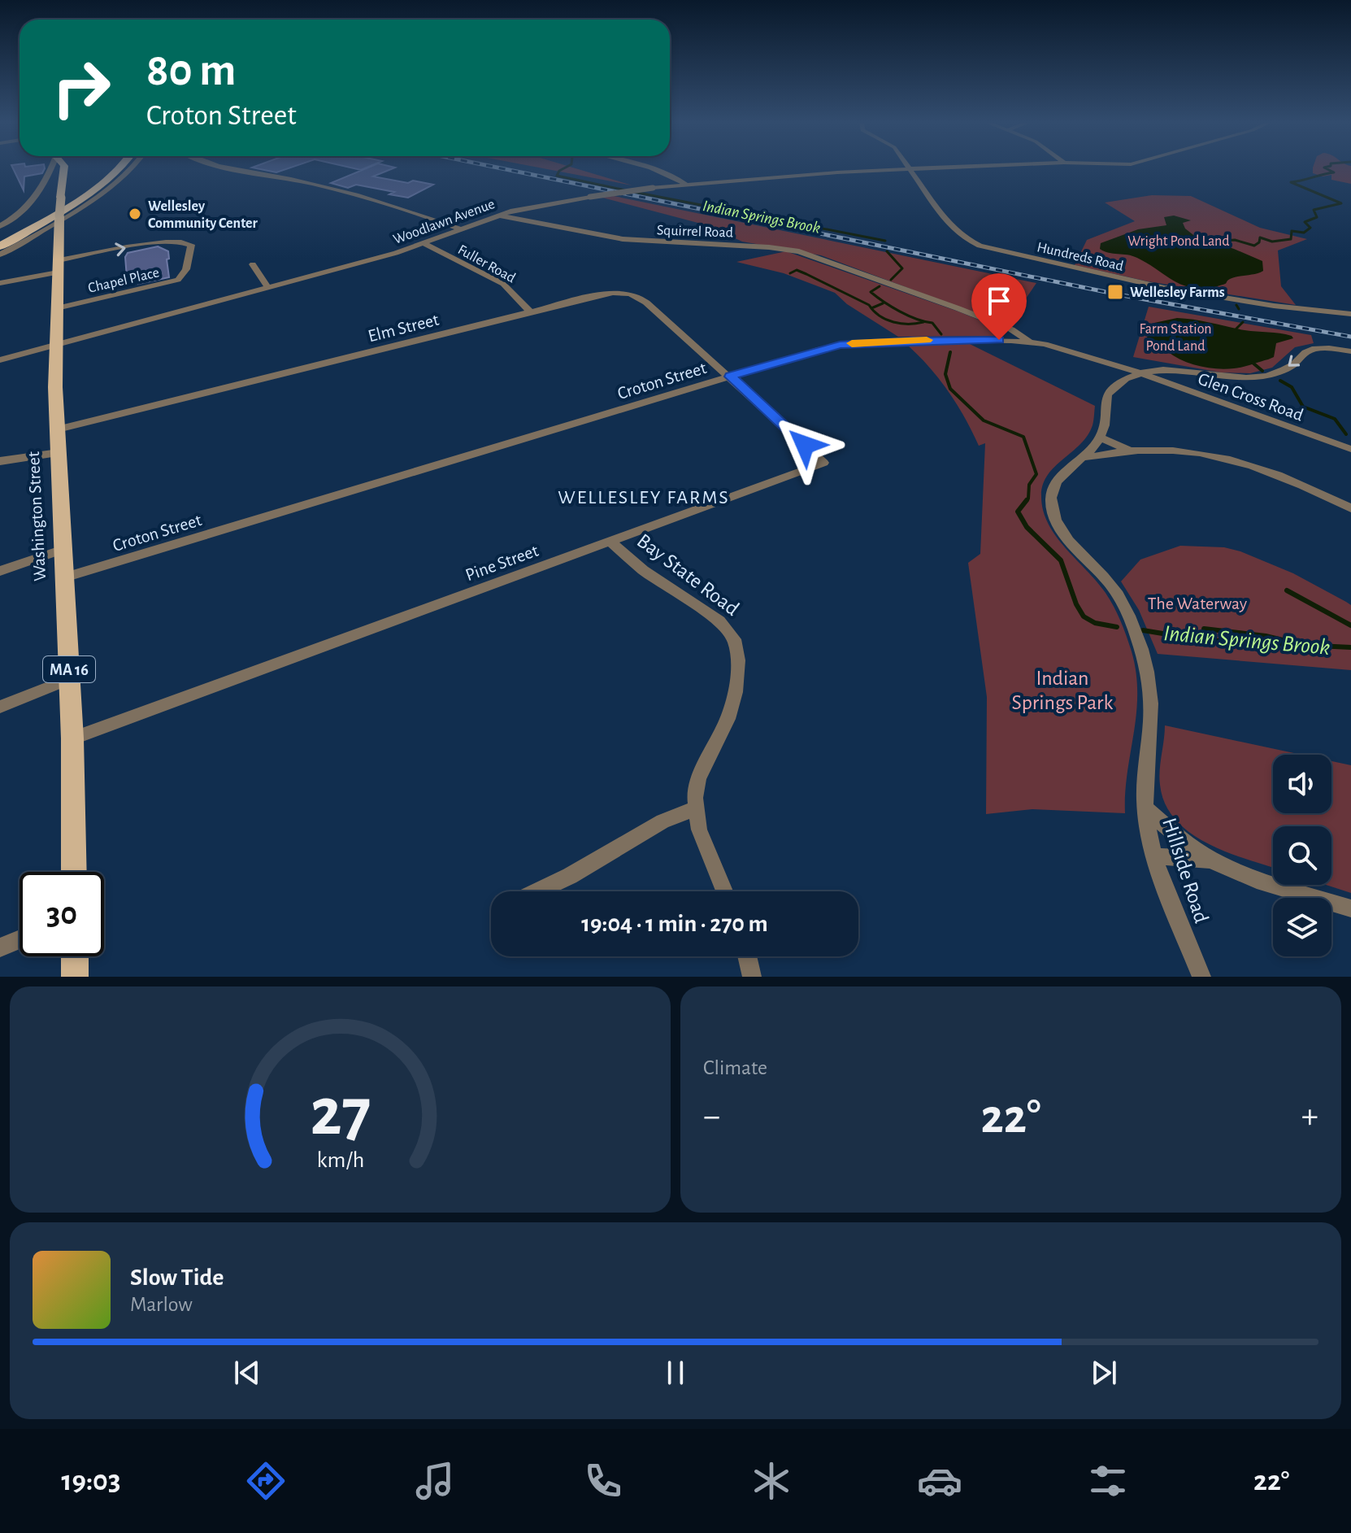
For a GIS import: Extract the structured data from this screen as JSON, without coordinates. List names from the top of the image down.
{
  "streets": {
    "main road": ["Washington Street", "MA 16"],
    "street": [
      "Woodlawn Avenue",
      "Squirrel Road",
      "Hundreds Road",
      "Fuller Road",
      "Chapel Place",
      "Elm Street",
      "Croton Street",
      "Glen Cross Road",
      "Pine Street",
      "Bay State Road",
      "Hillside Road"
    ]
  },
  "crossings": [
    ["Woodlawn Avenue", "Squirrel Road"],
    ["Woodlawn Avenue", "Hundreds Road"],
    ["Woodlawn Avenue", "Fuller Road"],
    ["Woodlawn Avenue", "Washington Street"],
    ["Squirrel Road", "Croton Street"],
    ["Fuller Road", "Elm Street"],
    ["Chapel Place", "Washington Street"],
    ["Elm Street", "Croton Street"],
    ["Elm Street", "Washington Street"],
    ["Elm Street", "Pine Street"],
    ["Croton Street", "Glen Cross Road"],
    ["Croton Street", "Washington Street"],
    ["Croton Street", "Pine Street"],
    ["Washington Street", "Pine Street"],
    ["Pine Street", "Bay State Road"]
  ],
  "districts": ["WELLESLEY FARMS"],
  "water": ["Indian Springs Brook"],
  "parks": [
    "Wright Pond Land",
    "Farm Station Pond Land",
    "The Waterway",
    "Indian Springs Park"
  ],
  "places": {
    "other": ["Wellesley Community Center"],
    "transit": ["Wellesley Farms"]
  },
  "page": {
    "turn": ["80 m", "Croton Street"],
    "limit": "30",
    "trip": "19:04 · 1 min · 270 m",
    "tile": "Climate",
    "heat": ["−", "22°", "+"],
    "song": ["Slow Tide", "Marlow"],
    "tabs": ["19:03", "22°"],
    "gauge": ["27", "km/h"]
  }
}
